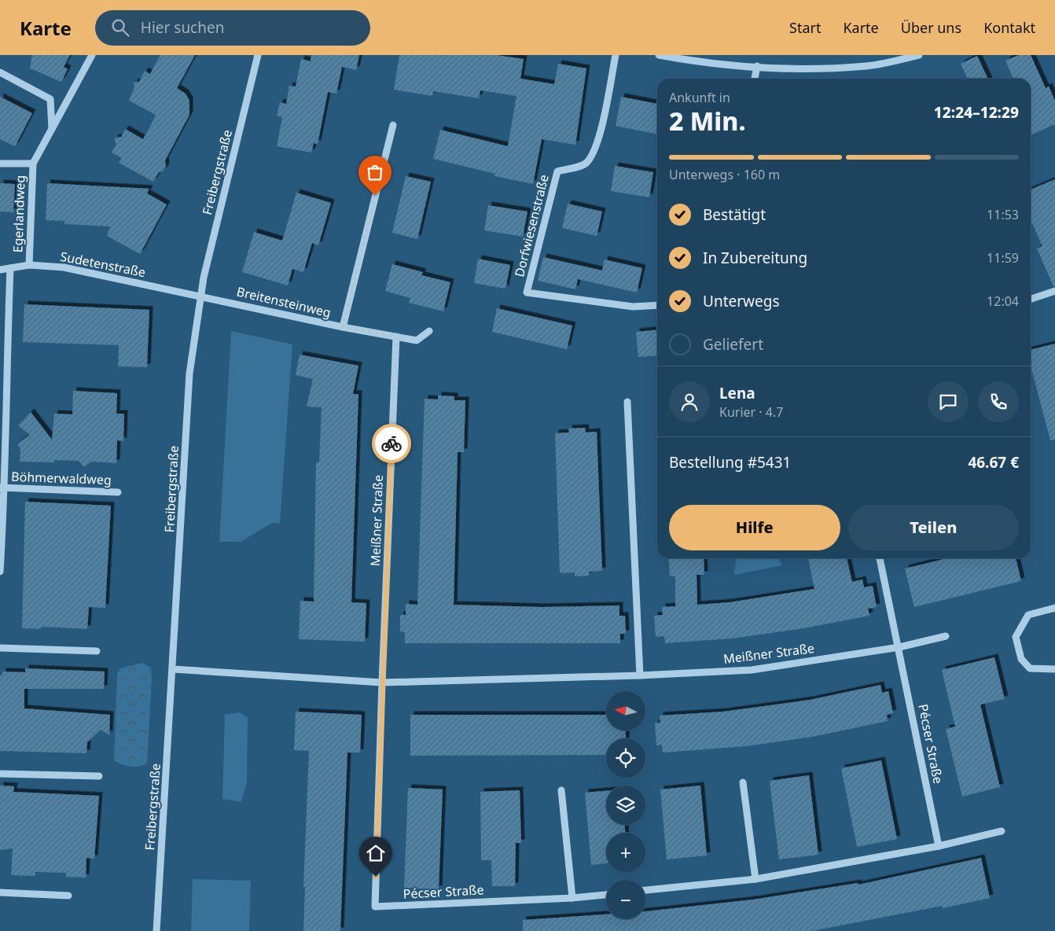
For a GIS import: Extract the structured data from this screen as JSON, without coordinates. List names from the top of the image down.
{
  "streets": {
    "street": [
      "Freibergstraße",
      "Egerlandweg",
      "Dorfwiesenstraße",
      "Sudetenstraße",
      "Breitensteinweg",
      "Böhmerwaldweg",
      "Meißner Straße",
      "Pécser Straße"
    ]
  },
  "crossings": [
    ["Freibergstraße", "Sudetenstraße"],
    ["Freibergstraße", "Breitensteinweg"],
    ["Freibergstraße", "Meißner Straße"],
    ["Egerlandweg", "Sudetenstraße"],
    ["Sudetenstraße", "Breitensteinweg"],
    ["Sudetenstraße", "Böhmerwaldweg"],
    ["Meißner Straße", "Pécser Straße"]
  ],
  "north": "left",
  "page": {
    "header": "Karte",
    "search": "Hier suchen",
    "nav": [
      "Start",
      "Karte",
      "Über uns",
      "Kontakt"
    ],
    "heading": ["2 Min.", "Ankunft in", "12:24–12:29"],
    "panel": [
      "Lena",
      "Kurier · 4.7",
      "Bestellung #5431",
      "46.67 €"
    ],
    "bar": "Unterwegs · 160 m",
    "list": [
      ["Bestätigt", "11:53"],
      ["In Zubereitung", "11:59"],
      ["Unterwegs", "12:04"],
      "Geliefert"
    ],
    "buttons": ["Hilfe", "Teilen"],
    "map_buttons": ["+", "−"]
  }
}
